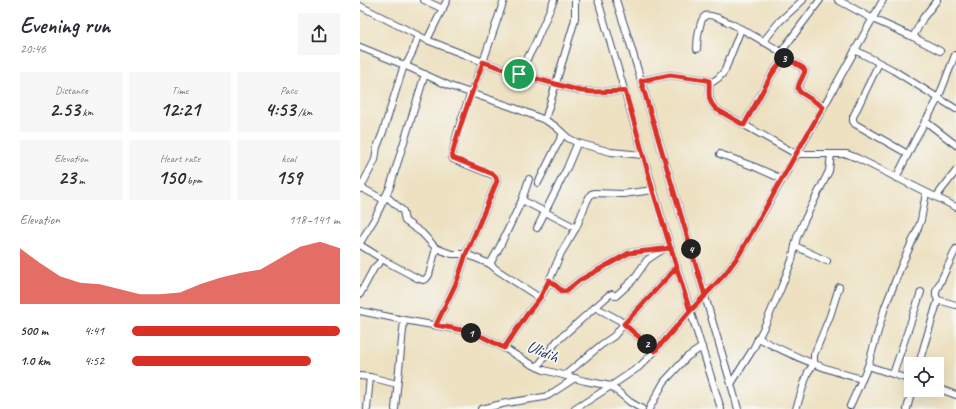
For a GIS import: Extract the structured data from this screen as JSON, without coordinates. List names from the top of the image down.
{
  "streets": {
    "street": ["Ulidih"]
  },
  "page": {
    "heading": ["Evening run", "20:46"],
    "pins": [
      "3",
      "4",
      "1",
      "2"
    ],
    "stats": [
      ["Distance", "2.53 km"],
      ["Time", "12:21"],
      ["Pace", "4:53 /km"],
      ["Elevation", "23 m"],
      ["Heart rate", "150 bpm"],
      ["kcal", "159"]
    ],
    "chart": ["Elevation", "118–141 m"],
    "list": [
      {
        "name": "500 m",
        "note": "4:41"
      },
      {
        "name": "1.0 km",
        "note": "4:52"
      }
    ]
  }
}
